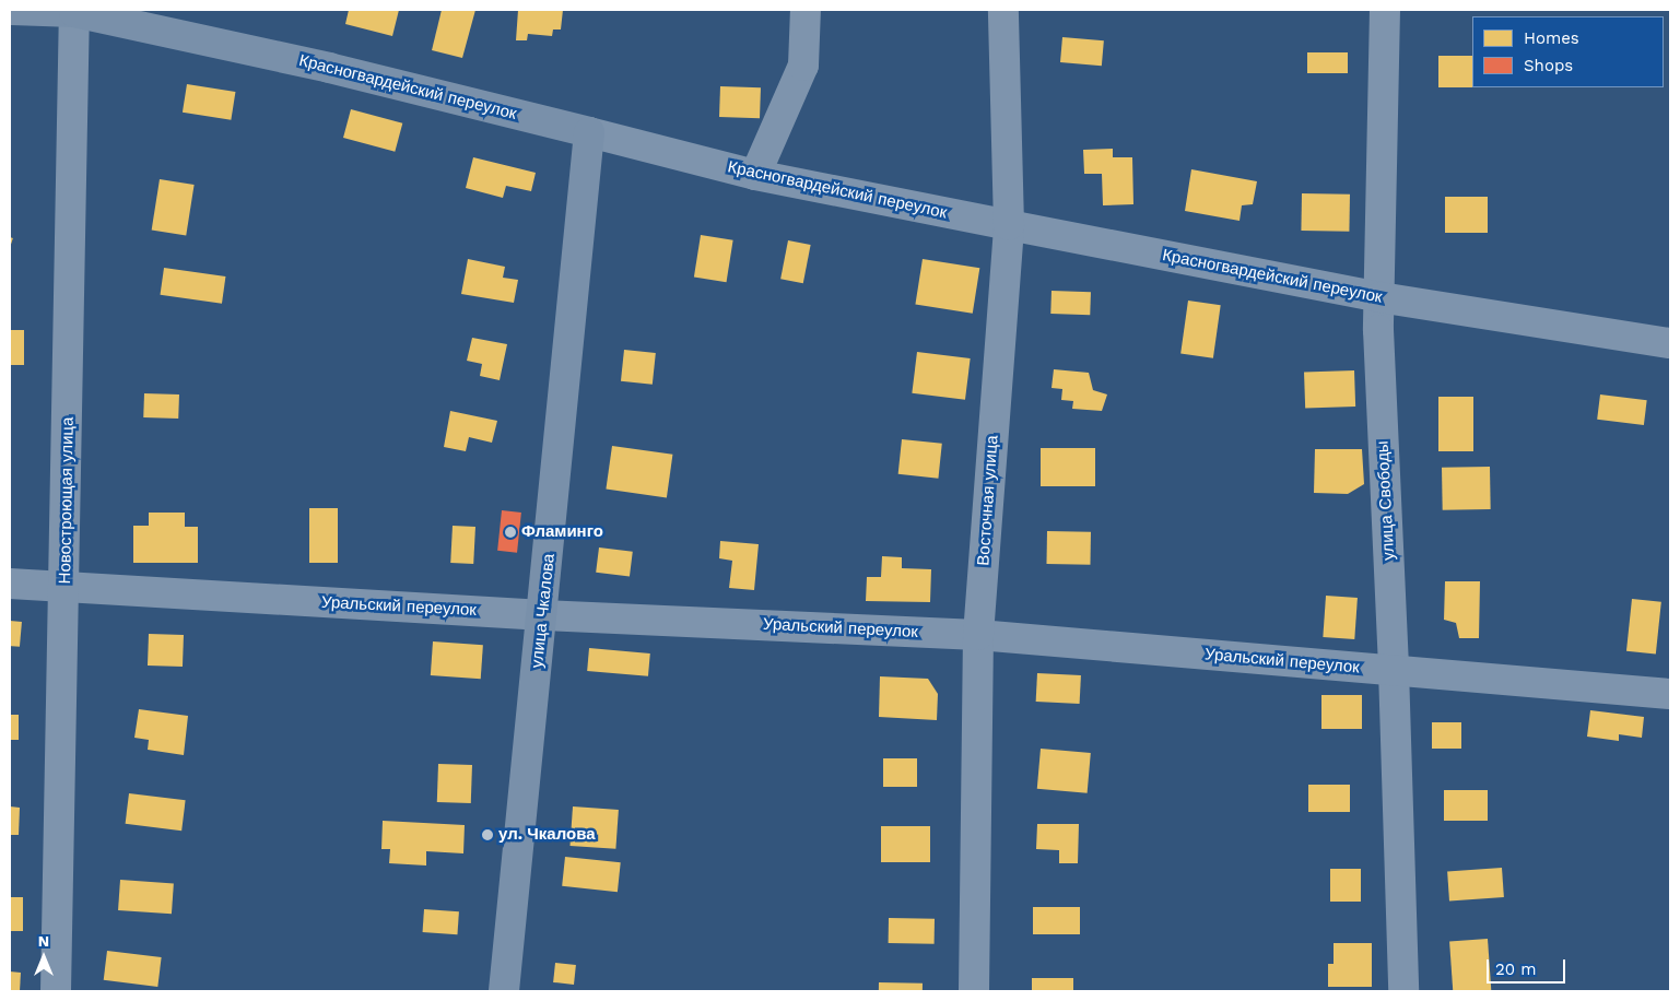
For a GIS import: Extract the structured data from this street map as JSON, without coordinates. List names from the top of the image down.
{
  "streets": {
    "street": [
      "Красногвардейский переулок",
      "Новостроющая улица",
      "Восточная улица",
      "улица Свободы",
      "Уральский переулок",
      "улица Чкалова"
    ]
  },
  "crossings": [
    ["Красногвардейский переулок", "Новостроющая улица"],
    ["Красногвардейский переулок", "Восточная улица"],
    ["Красногвардейский переулок", "улица Свободы"],
    ["Красногвардейский переулок", "улица Чкалова"],
    ["Новостроющая улица", "Уральский переулок"],
    ["Восточная улица", "Уральский переулок"],
    ["улица Свободы", "Уральский переулок"],
    ["Уральский переулок", "улица Чкалова"]
  ],
  "places": ["Фламинго", "ул. Чкалова"],
  "legend": ["Homes", "Shops"],
  "scale_bar": "20 m",
  "north": "top"
}
